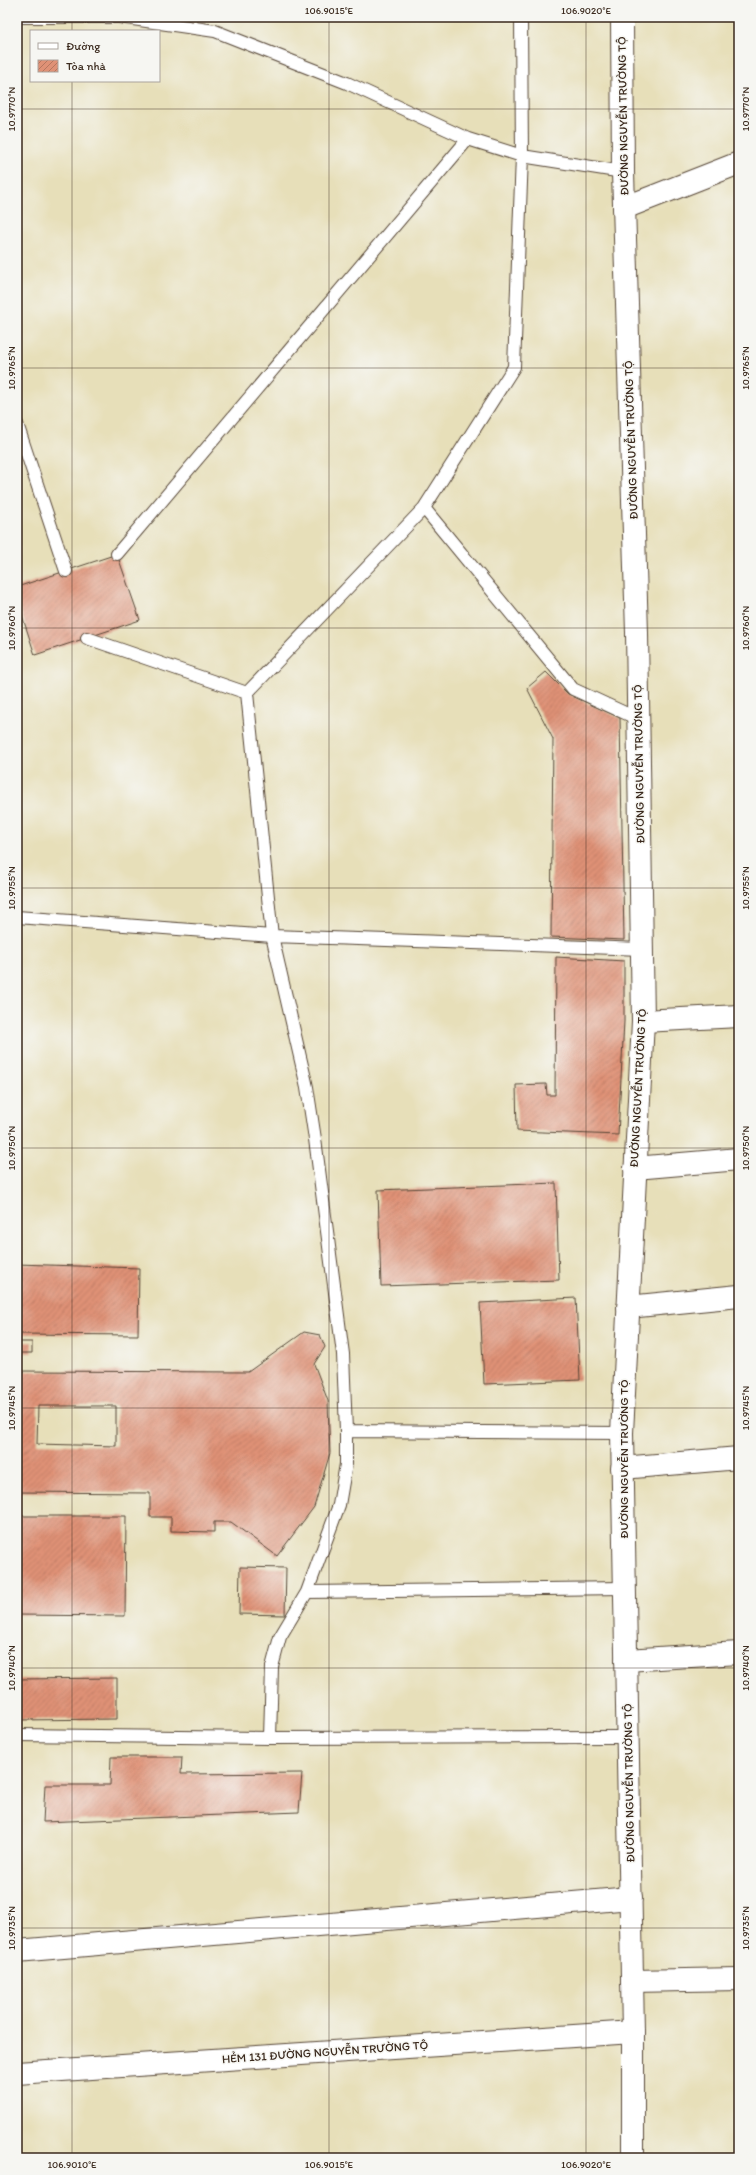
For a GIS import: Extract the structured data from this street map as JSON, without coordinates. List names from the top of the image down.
{
  "streets": {
    "main road": ["ĐƯỜNG NGUYỄN TRƯỜNG TỘ", "HẺM 131 ĐƯỜNG NGUYỄN TRƯỜNG TỘ"]
  },
  "crossings": [
    ["ĐƯỜNG NGUYỄN TRƯỜNG TỘ", "HẺM 131 ĐƯỜNG NGUYỄN TRƯỜNG TỘ"]
  ],
  "legend": ["Đường", "Tòa nhà"],
  "coordinates": [
    "106.9015°E",
    "106.9020°E",
    "10.9770°N",
    "10.9765°N",
    "10.9760°N",
    "10.9755°N",
    "10.9750°N",
    "10.9745°N",
    "10.9740°N",
    "10.9735°N",
    "106.9010°E"
  ]
}
